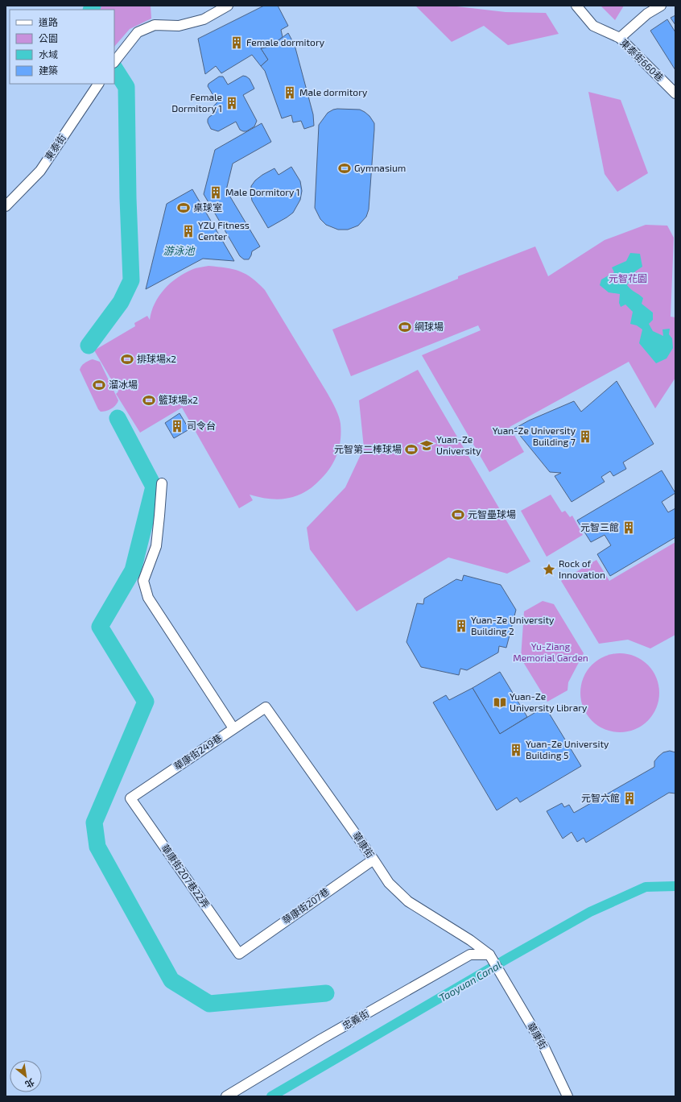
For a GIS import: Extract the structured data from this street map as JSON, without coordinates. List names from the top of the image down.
{
  "streets": {
    "street": [
      "東泰街660巷",
      "東泰街",
      "華康街249巷",
      "華康街",
      "華康街207巷22弄",
      "華康街207巷",
      "忠義街"
    ]
  },
  "crossings": [
    ["華康街249巷", "華康街"],
    ["華康街249巷", "華康街207巷22弄"],
    ["華康街", "華康街207巷"],
    ["華康街", "忠義街"],
    ["華康街207巷22弄", "華康街207巷"]
  ],
  "water": ["游泳池", "Taoyuan Canal"],
  "parks": ["元智花園", "Yu-Ziang Memorial Garden"],
  "places": {
    "building": [
      "Female dormitory",
      "Male dormitory",
      "Female Dormitory 1",
      "Male Dormitory 1",
      "YZU Fitness Center",
      "司令台",
      "Yuan-Ze University Building 7",
      "元智三館",
      "Yuan-Ze University Building 2",
      "Yuan-Ze University Building 5",
      "元智六館"
    ],
    "sports": [
      "Gymnasium",
      "桌球室",
      "網球場",
      "排球場x2",
      "溜冰場",
      "籃球場x2",
      "元智第二棒球場",
      "元智壘球場"
    ],
    "school or university": ["Yuan-Ze University"],
    "place": ["Rock of Innovation"],
    "library": ["Yuan-Ze University Library"]
  },
  "legend": [
    "道路",
    "公園",
    "水域",
    "建築"
  ],
  "north": "bottom right"
}
